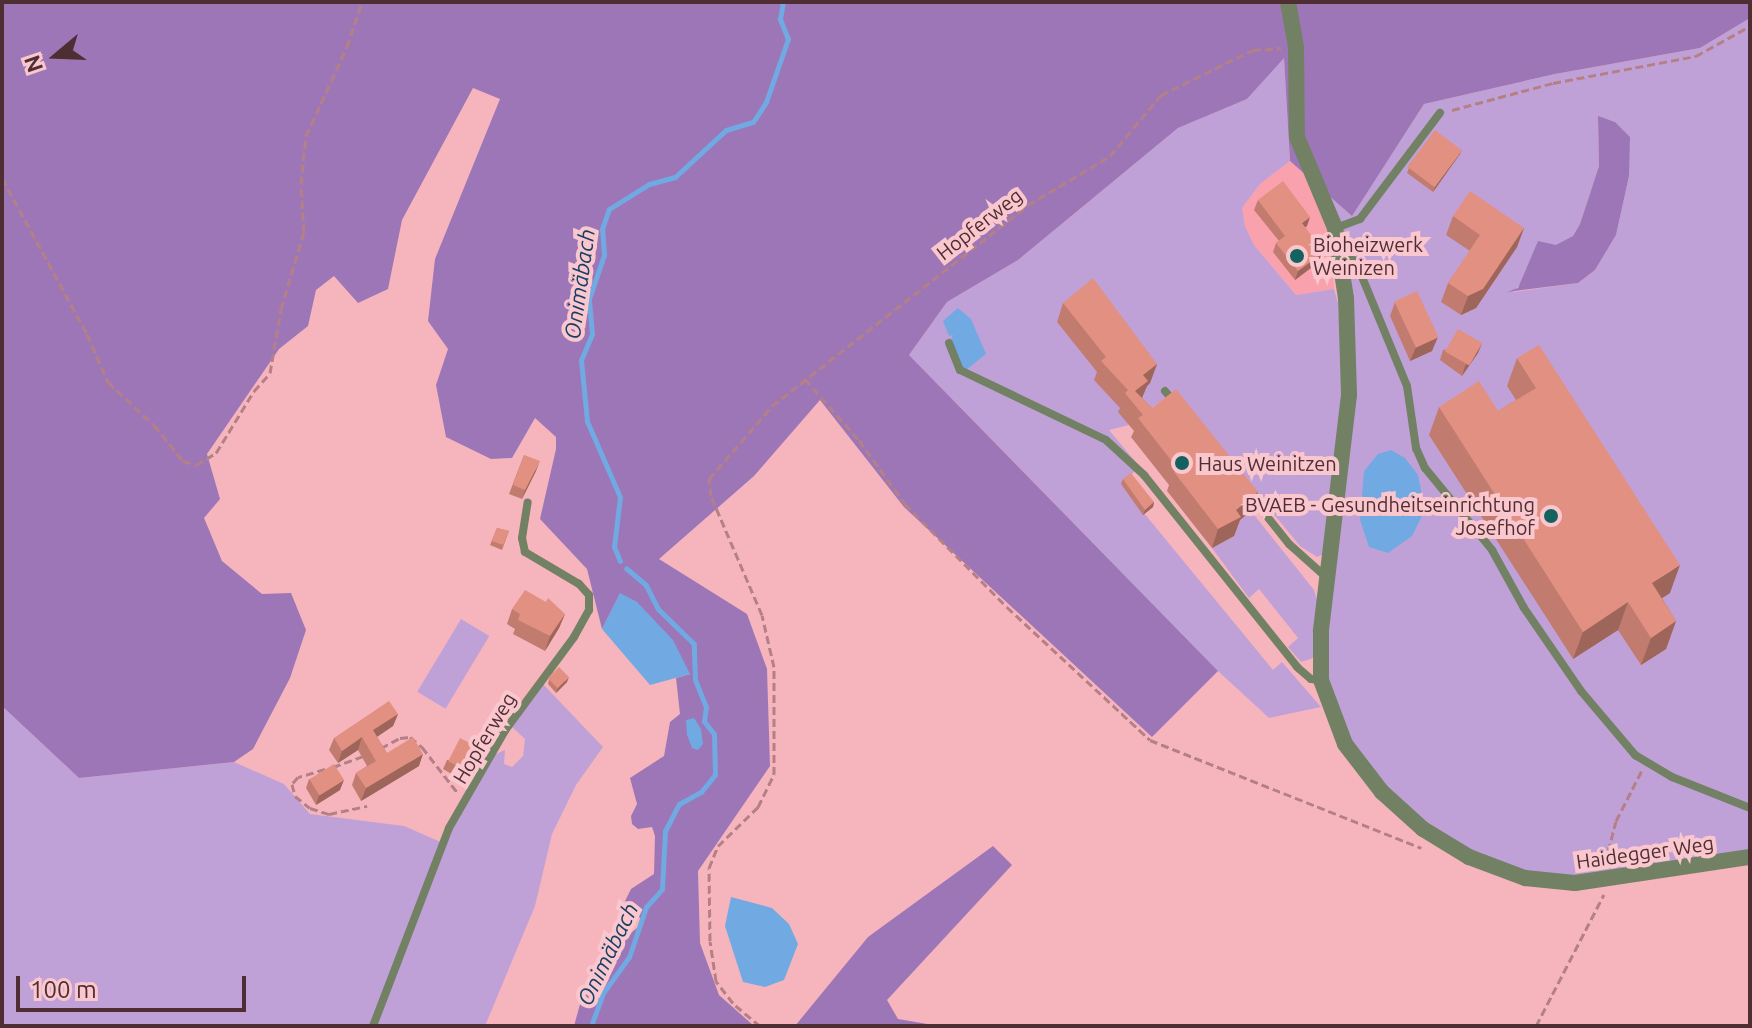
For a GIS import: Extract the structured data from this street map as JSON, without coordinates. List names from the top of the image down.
{
  "streets": {
    "street": ["Haidegger Weg"],
    "lane": ["Hopferweg"]
  },
  "crossings": [
    ["Hopferweg", "Haidegger Weg"]
  ],
  "water": ["Onimäbach"],
  "places": ["Bioheizwerk Weinizen", "Haus Weinitzen", "BVAEB - Gesundheitseinrichtung Josefhof"],
  "scale_bar": "100 m",
  "north": "left"
}
